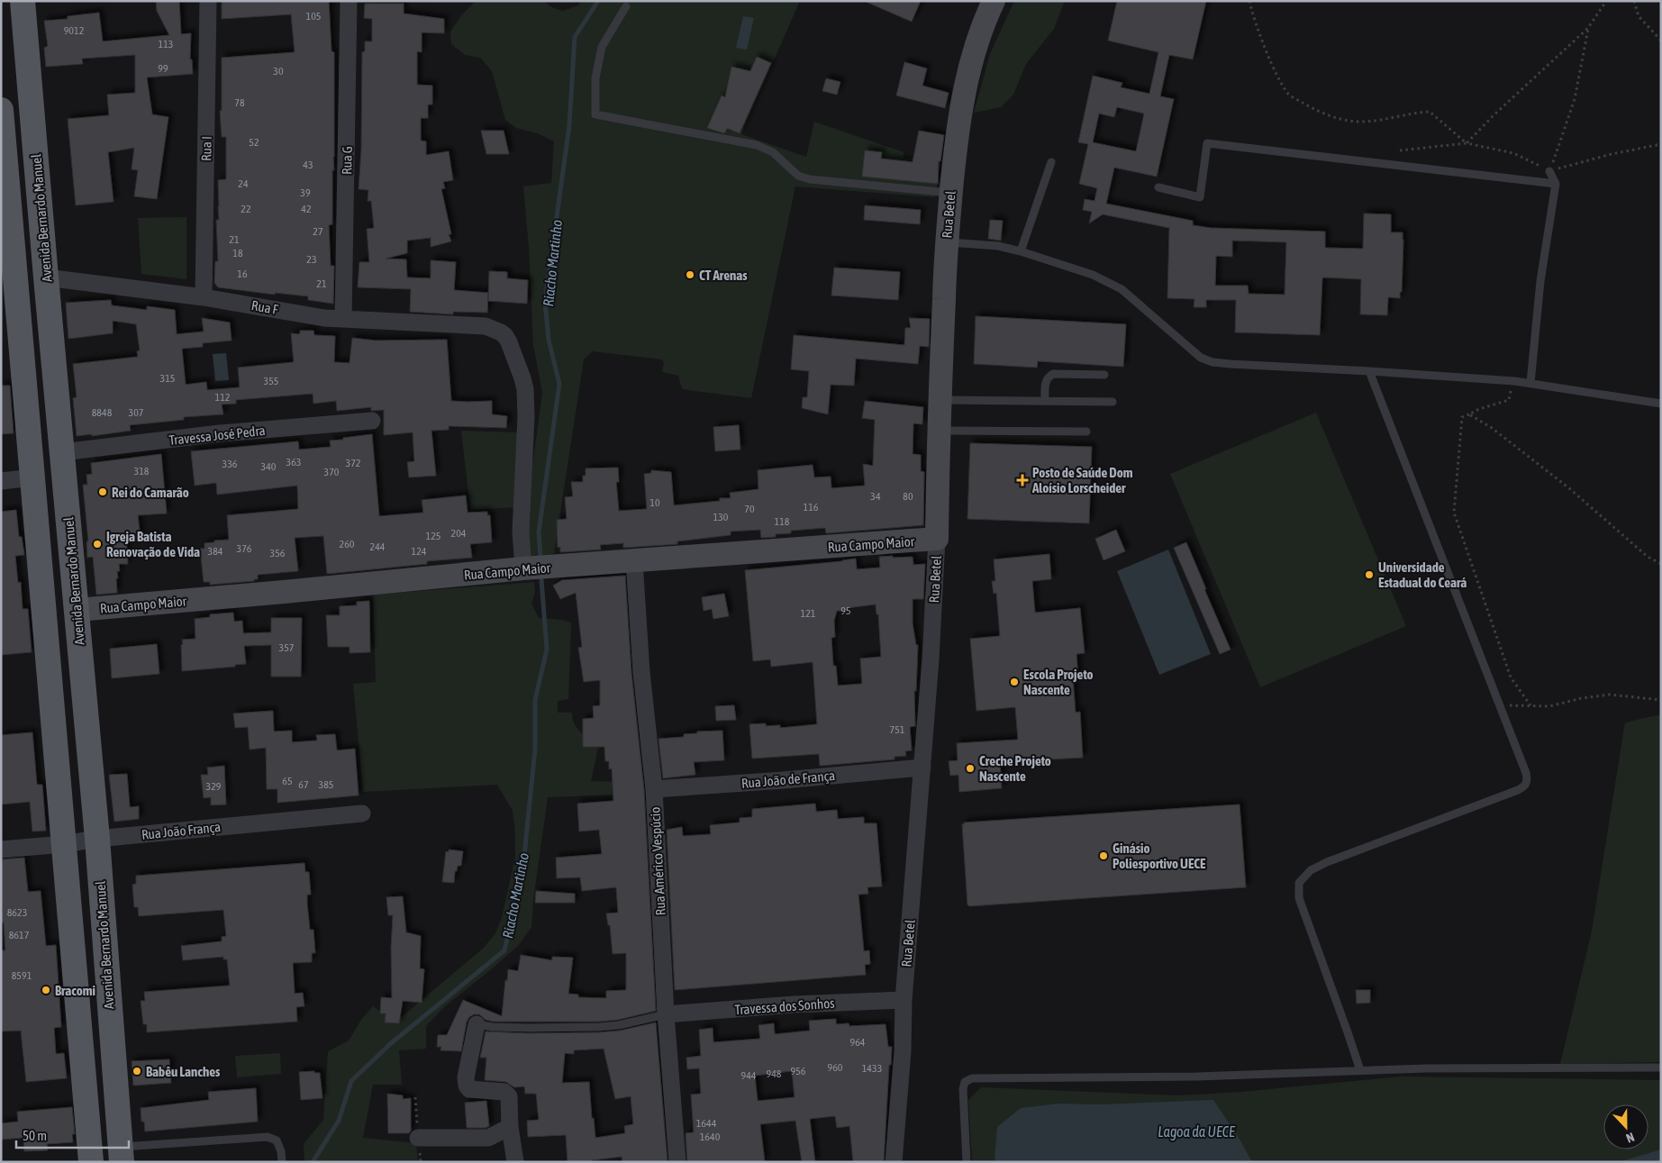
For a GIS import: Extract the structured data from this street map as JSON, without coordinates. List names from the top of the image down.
{
  "streets": {
    "main road": ["Avenida Bernardo Manuel"],
    "street": [
      "Rua I",
      "Rua G",
      "Rua Betel",
      "Rua F",
      "Travessa José Pedra",
      "Rua Campo Maior",
      "Rua João de França",
      "Rua João França",
      "Rua Américo Vespúcio",
      "Travessa dos Sonhos"
    ]
  },
  "crossings": [
    ["Rua I", "Rua F"],
    ["Rua G", "Rua F"],
    ["Rua Betel", "Rua Campo Maior"],
    ["Rua Betel", "Rua João de França"],
    ["Rua Betel", "Travessa dos Sonhos"],
    ["Avenida Bernardo Manuel", "Rua F"],
    ["Avenida Bernardo Manuel", "Travessa José Pedra"],
    ["Avenida Bernardo Manuel", "Rua Campo Maior"],
    ["Avenida Bernardo Manuel", "Rua João França"],
    ["Rua F", "Rua Campo Maior"],
    ["Rua Campo Maior", "Rua Américo Vespúcio"],
    ["Rua João de França", "Rua Américo Vespúcio"],
    ["Rua Américo Vespúcio", "Travessa dos Sonhos"]
  ],
  "water": ["Riacho Martinho", "Lagoa da UECE"],
  "places": {
    "other": [
      "CT Arenas",
      "Rei do Camarão",
      "Igreja Batista Renovação de Vida",
      "Universidade Estadual do Ceará",
      "Escola Projeto Nascente",
      "Creche Projeto Nascente",
      "Ginásio Poliesportivo UECE",
      "Bracomi",
      "Babêu Lanches"
    ],
    "health": ["Posto de Saúde Dom Aloísio Lorscheider"]
  },
  "house_numbers": [
    "105",
    "9012",
    "113",
    "99",
    "30",
    "78",
    "52",
    "43",
    "24",
    "39",
    "22",
    "42",
    "27",
    "21",
    "18",
    "23",
    "16",
    "21",
    "315",
    "355",
    "112",
    "8848",
    "307",
    "363",
    "372",
    "336",
    "340",
    "318",
    "370",
    "34",
    "80",
    "10",
    "116",
    "70",
    "130",
    "118",
    "204",
    "125",
    "260",
    "244",
    "376",
    "384",
    "124",
    "356",
    "95",
    "121",
    "357",
    "751",
    "65",
    "67",
    "385",
    "329",
    "8623",
    "8617",
    "8591",
    "964",
    "960",
    "1433",
    "956",
    "948",
    "944",
    "1644",
    "1640"
  ],
  "scale_bar": "50 m",
  "north": "bottom"
}
